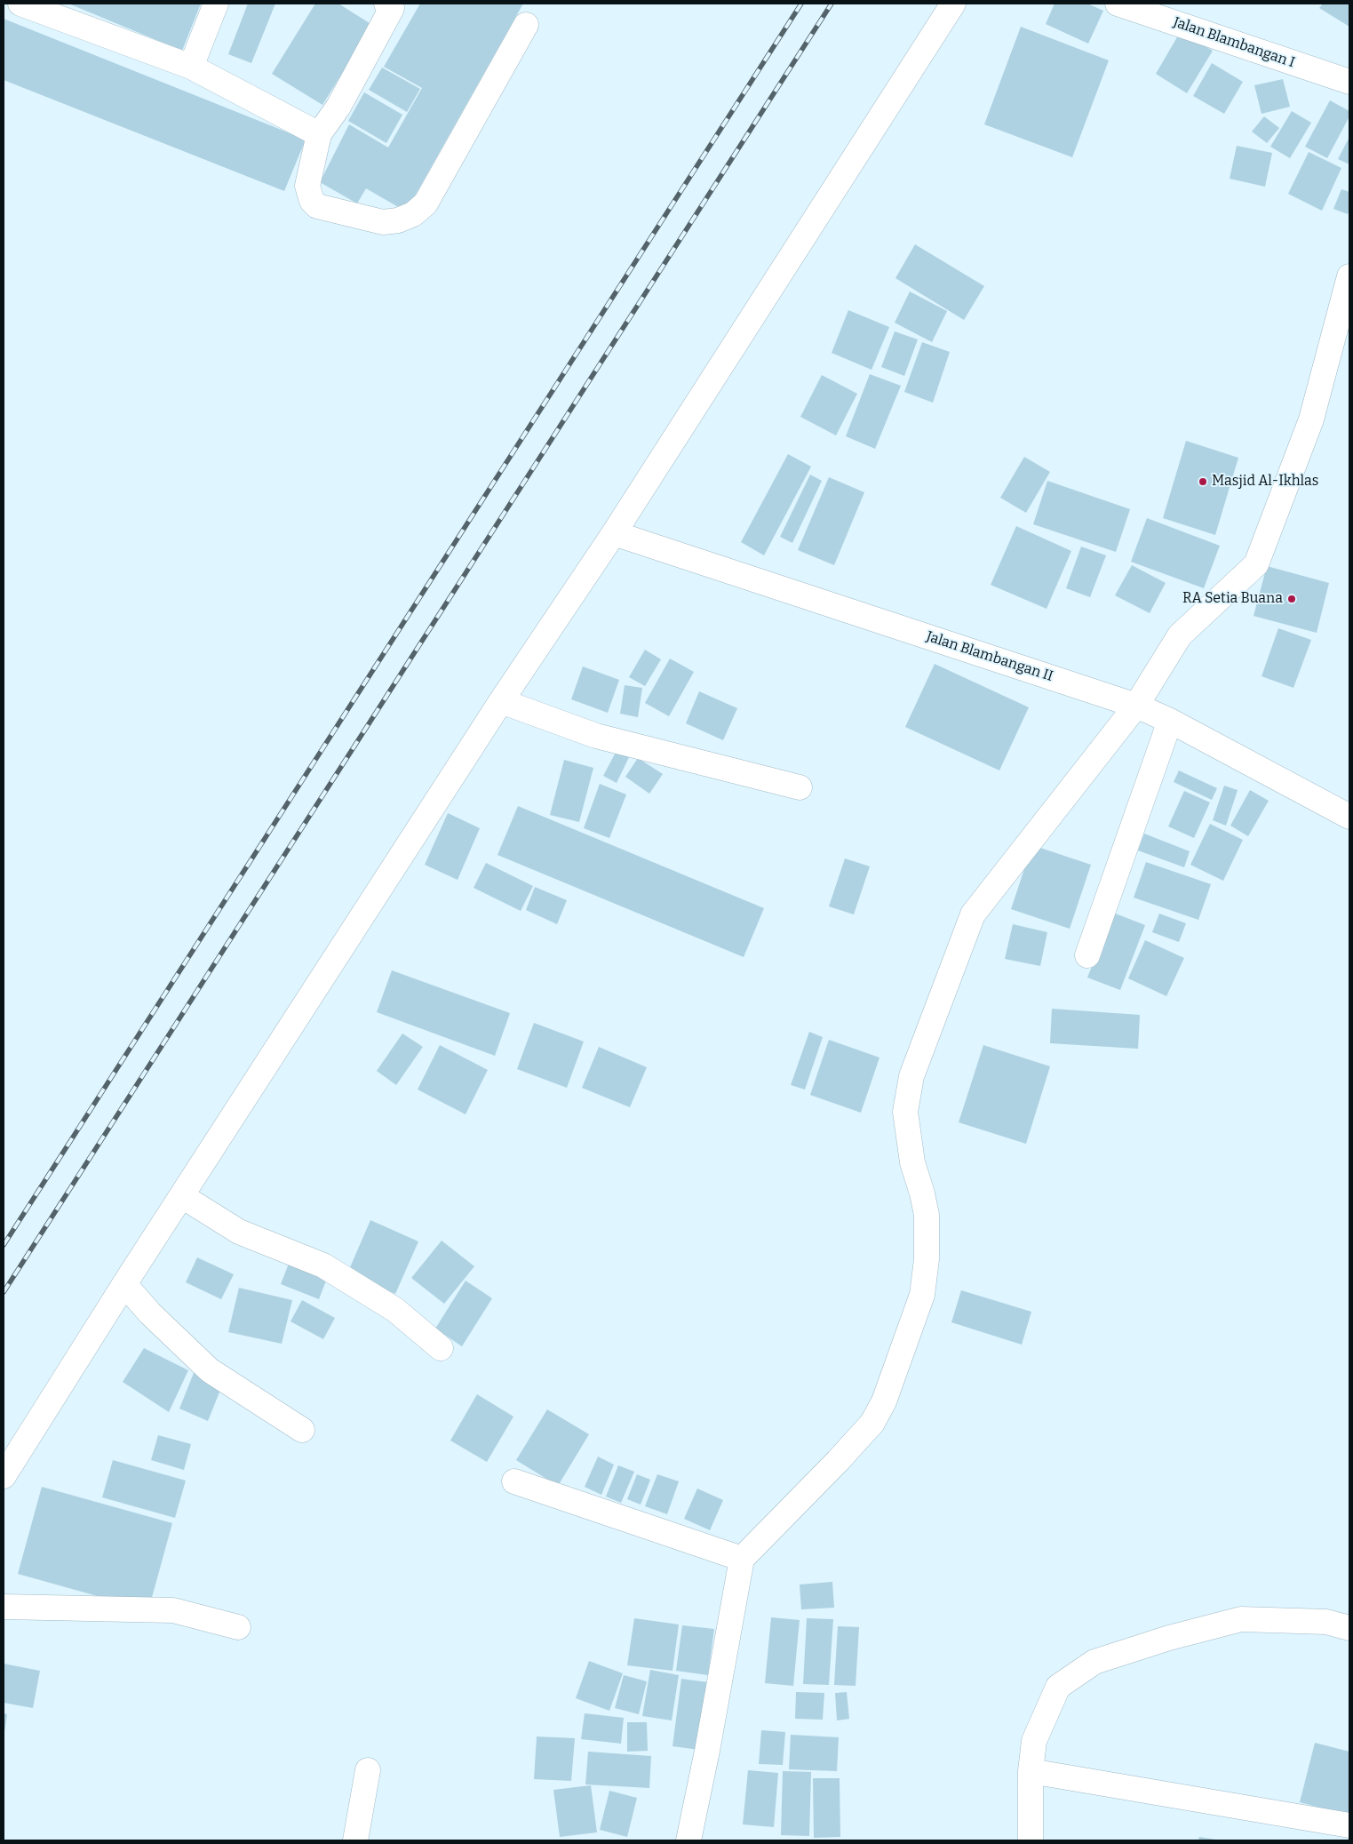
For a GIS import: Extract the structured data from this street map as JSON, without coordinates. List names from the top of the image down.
{
  "streets": {
    "street": ["Jalan Blambangan I", "Jalan Blambangan II"]
  },
  "places": ["Masjid Al-Ikhlas", "RA Setia Buana"]
}
